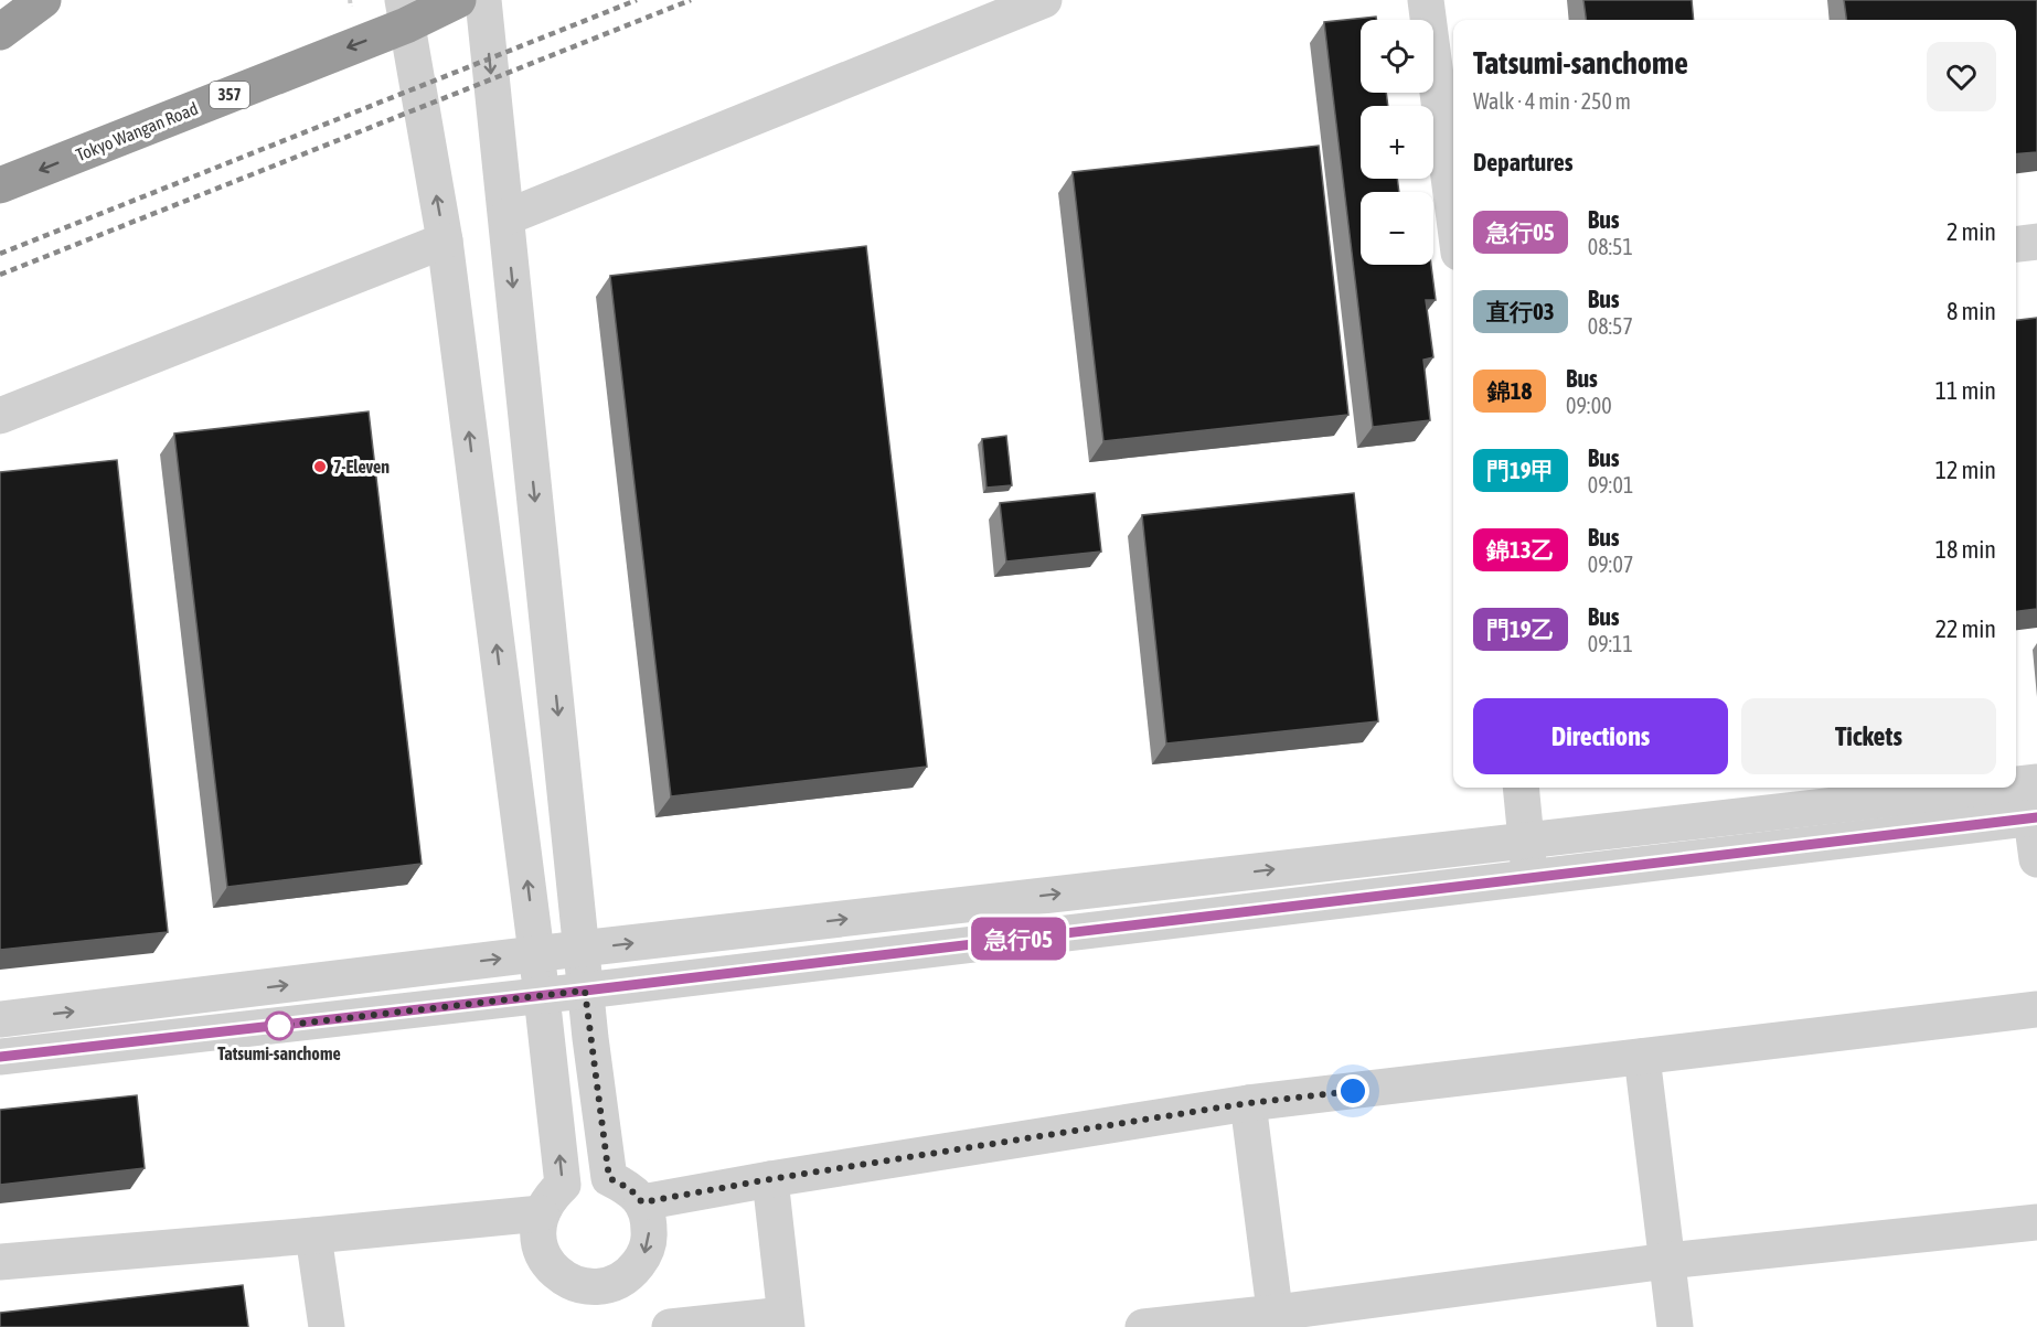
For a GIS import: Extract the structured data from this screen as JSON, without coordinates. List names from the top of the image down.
{
  "streets": {
    "highway": ["357", "Tokyo Wangan Road"]
  },
  "one_way": ["Tokyo Wangan Road"],
  "places": ["7-Eleven", "Tatsumi-sanchome"],
  "lines": ["bus line 急行05"],
  "page": {
    "on_map": "急行05",
    "map_buttons": ["+", "−"],
    "heading": [
      ["Tatsumi-sanchome", "Walk · 4 min · 250 m"],
      "Departures"
    ],
    "list": [
      {
        "mark": "急行05",
        "name": "Bus",
        "note": "08:51",
        "value": "2 min"
      },
      {
        "mark": "直行03",
        "name": "Bus",
        "note": "08:57",
        "value": "8 min"
      },
      {
        "mark": "錦18",
        "name": "Bus",
        "note": "09:00",
        "value": "11 min"
      },
      {
        "mark": "門19甲",
        "name": "Bus",
        "note": "09:01",
        "value": "12 min"
      },
      {
        "mark": "錦13乙",
        "name": "Bus",
        "note": "09:07",
        "value": "18 min"
      },
      {
        "mark": "門19乙",
        "name": "Bus",
        "note": "09:11",
        "value": "22 min"
      }
    ],
    "buttons": ["Directions", "Tickets"]
  }
}
